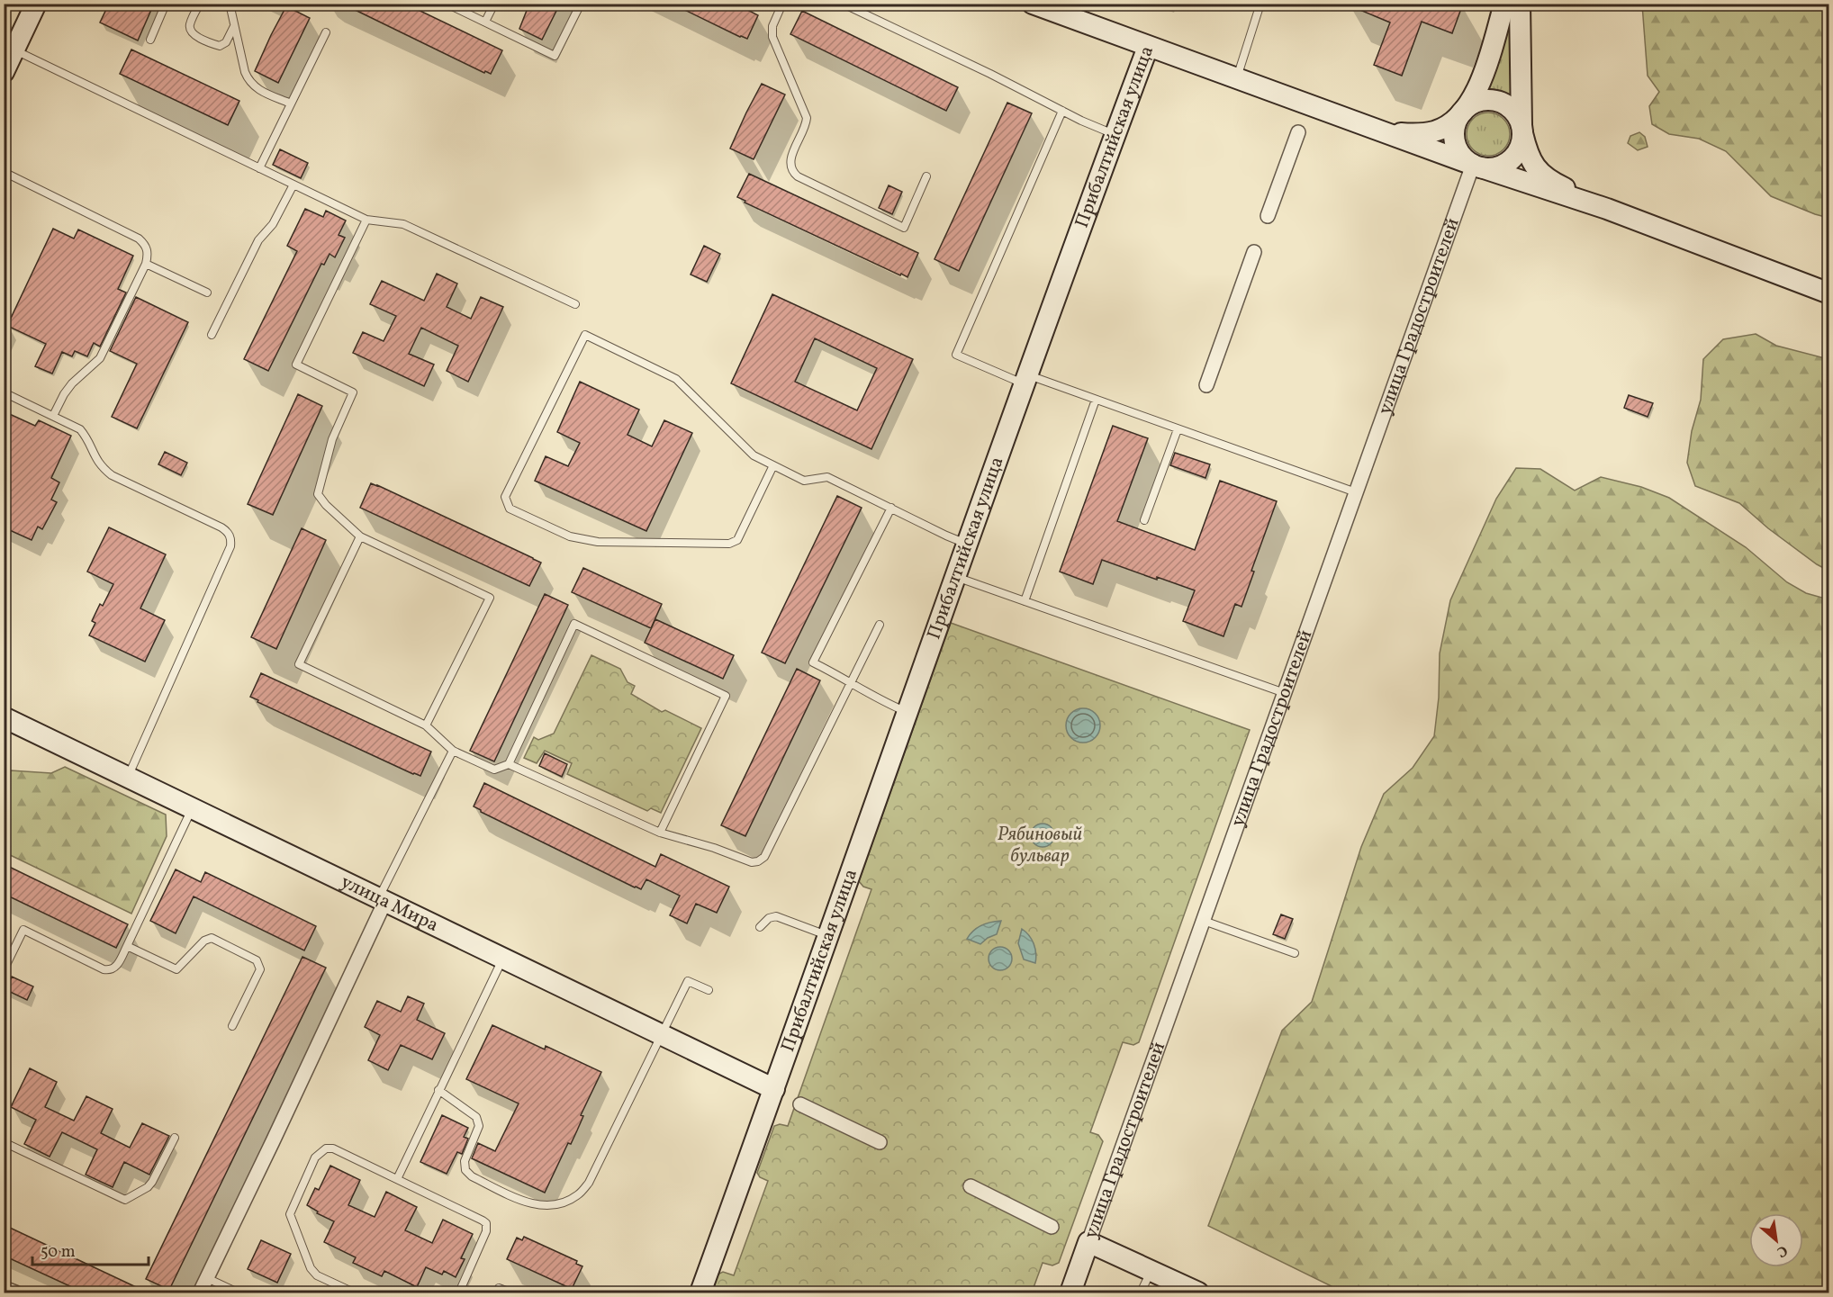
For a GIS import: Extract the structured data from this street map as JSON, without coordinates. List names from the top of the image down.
{
  "streets": {
    "street": ["Прибалтийская улица", "улица Градостроителей", "улица Мира"]
  },
  "crossings": [
    ["Прибалтийская улица", "улица Градостроителей"],
    ["Прибалтийская улица", "улица Мира"]
  ],
  "parks": ["Рябиновый бульвар"],
  "scale_bar": "50 m",
  "north": "bottom right"
}
